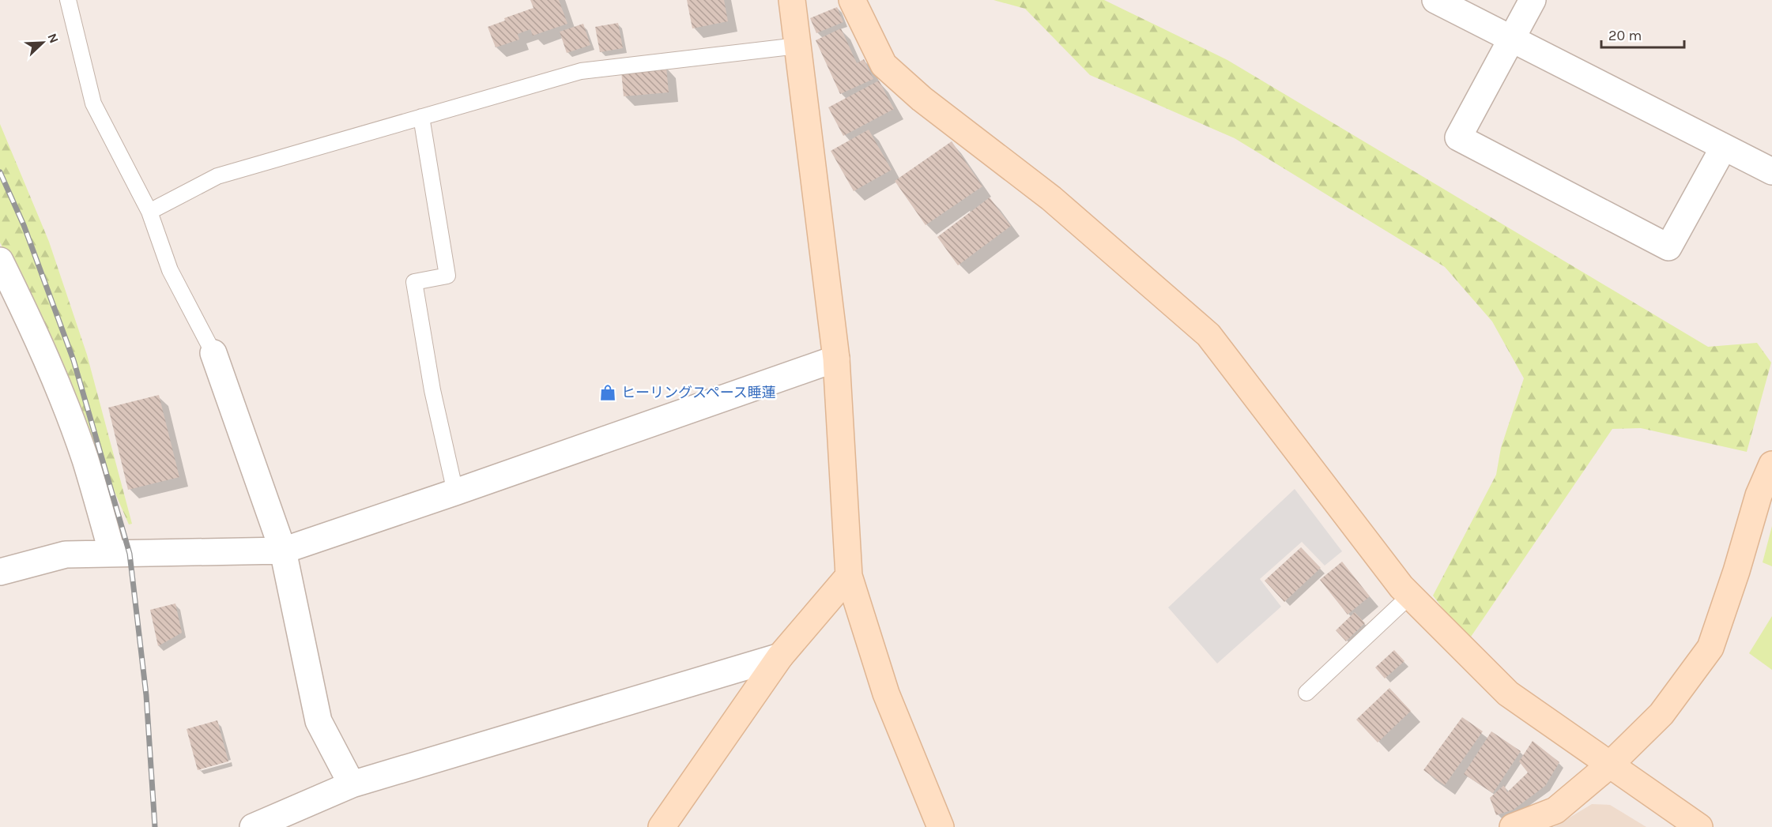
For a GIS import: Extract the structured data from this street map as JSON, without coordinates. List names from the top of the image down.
{
  "places": {
    "shop": ["ヒーリングスペース睡蓮"]
  },
  "scale_bar": "20 m",
  "north": "top right"
}
